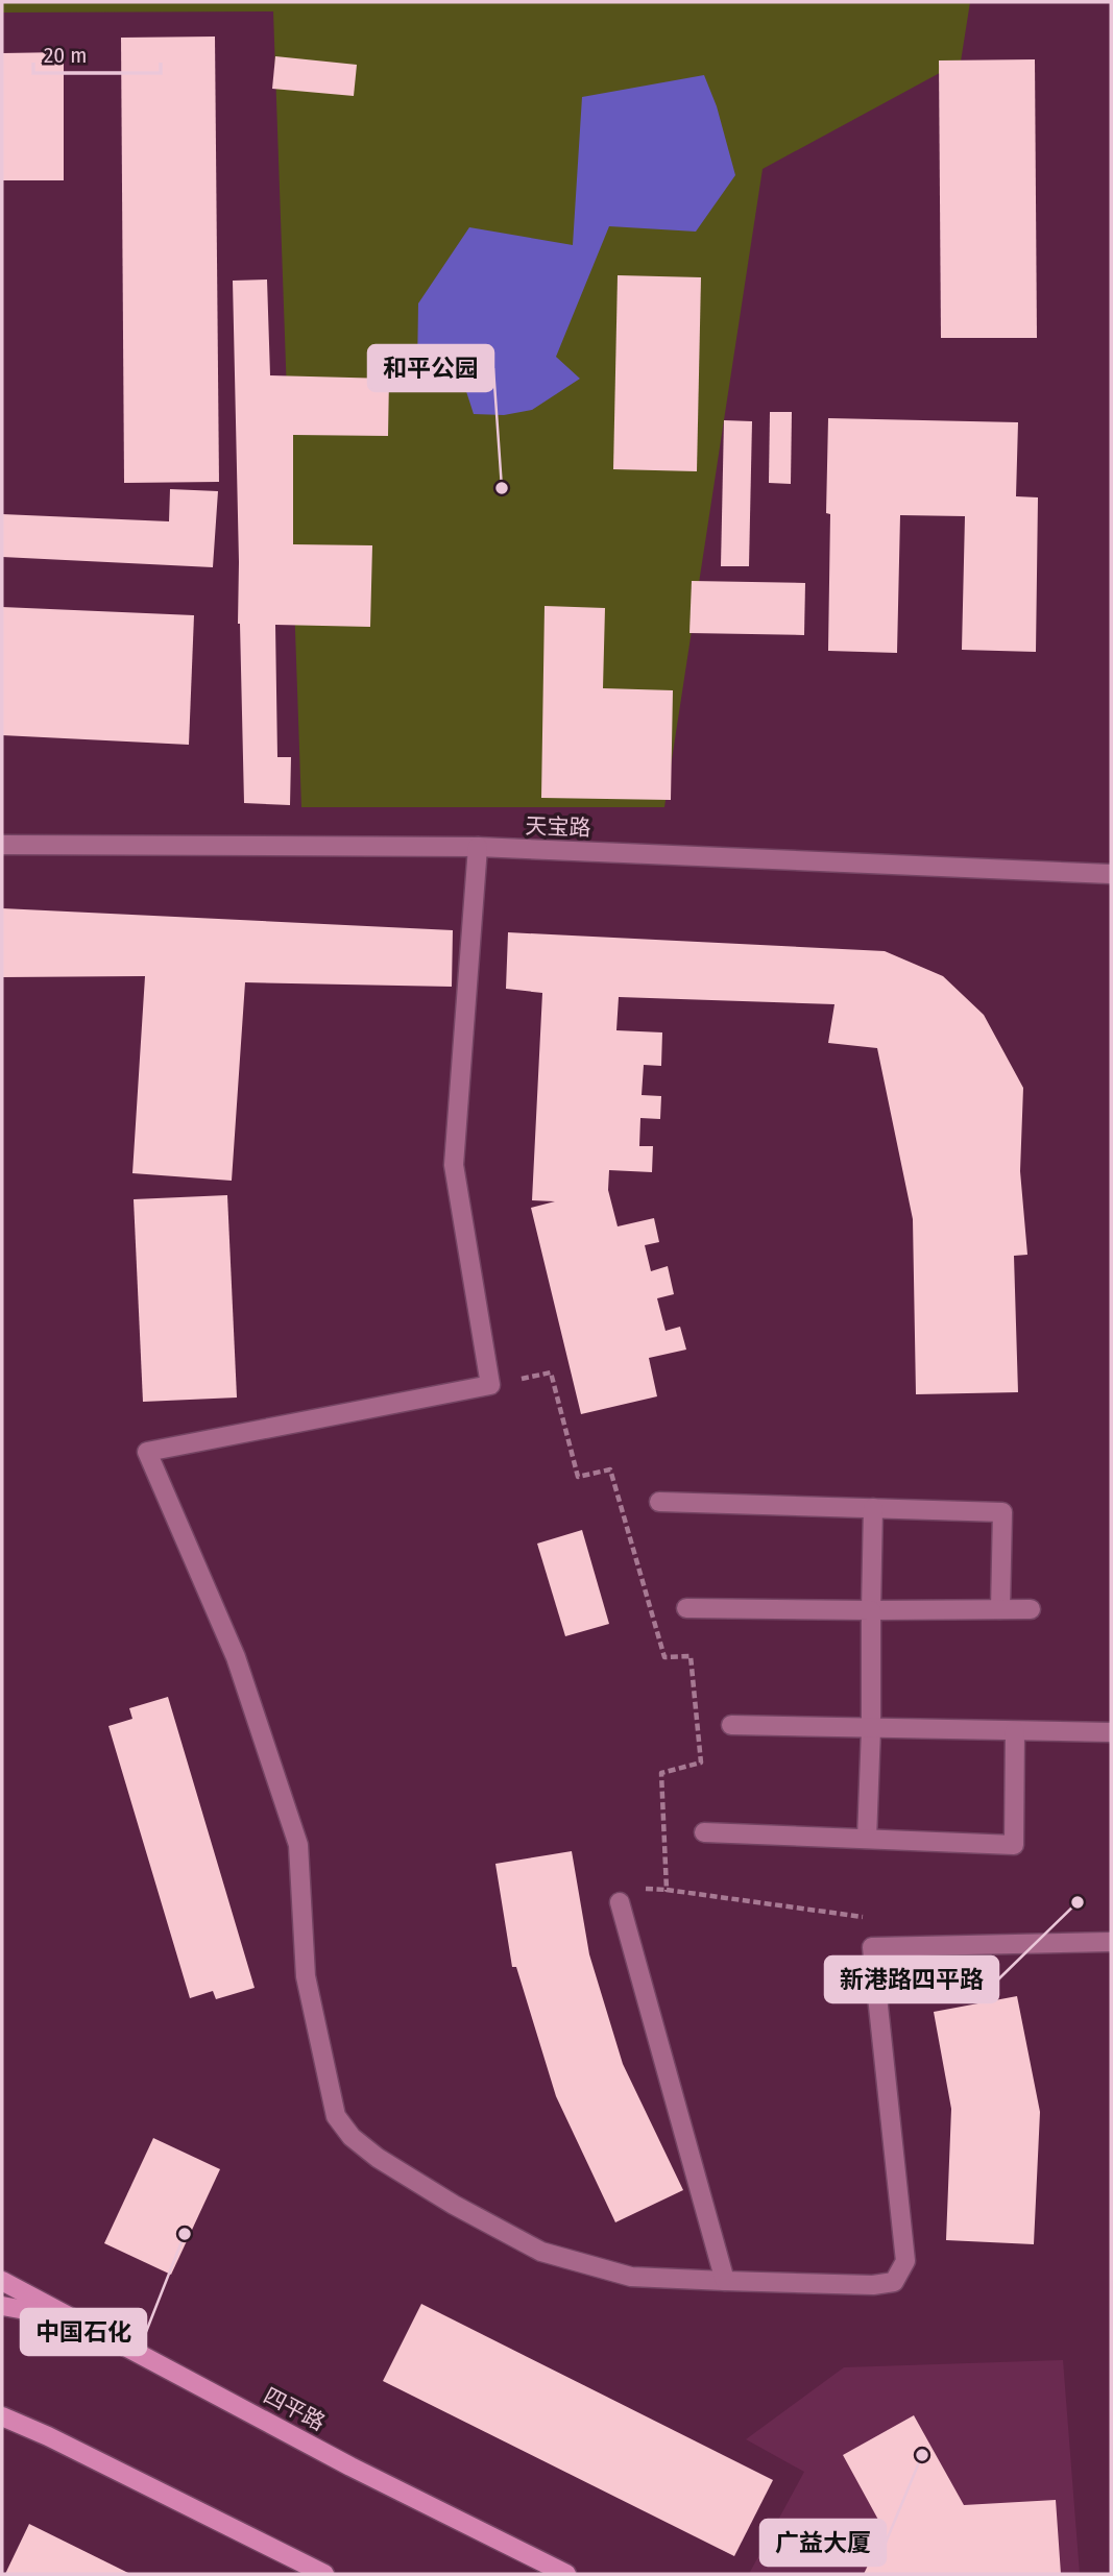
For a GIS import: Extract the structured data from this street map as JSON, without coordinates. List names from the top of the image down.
{
  "streets": {
    "main road": ["四平路"],
    "street": ["天宝路"]
  },
  "places": [
    "和平公园",
    "新港路四平路",
    "中国石化",
    "广益大厦"
  ],
  "scale_bar": "20 m"
}
